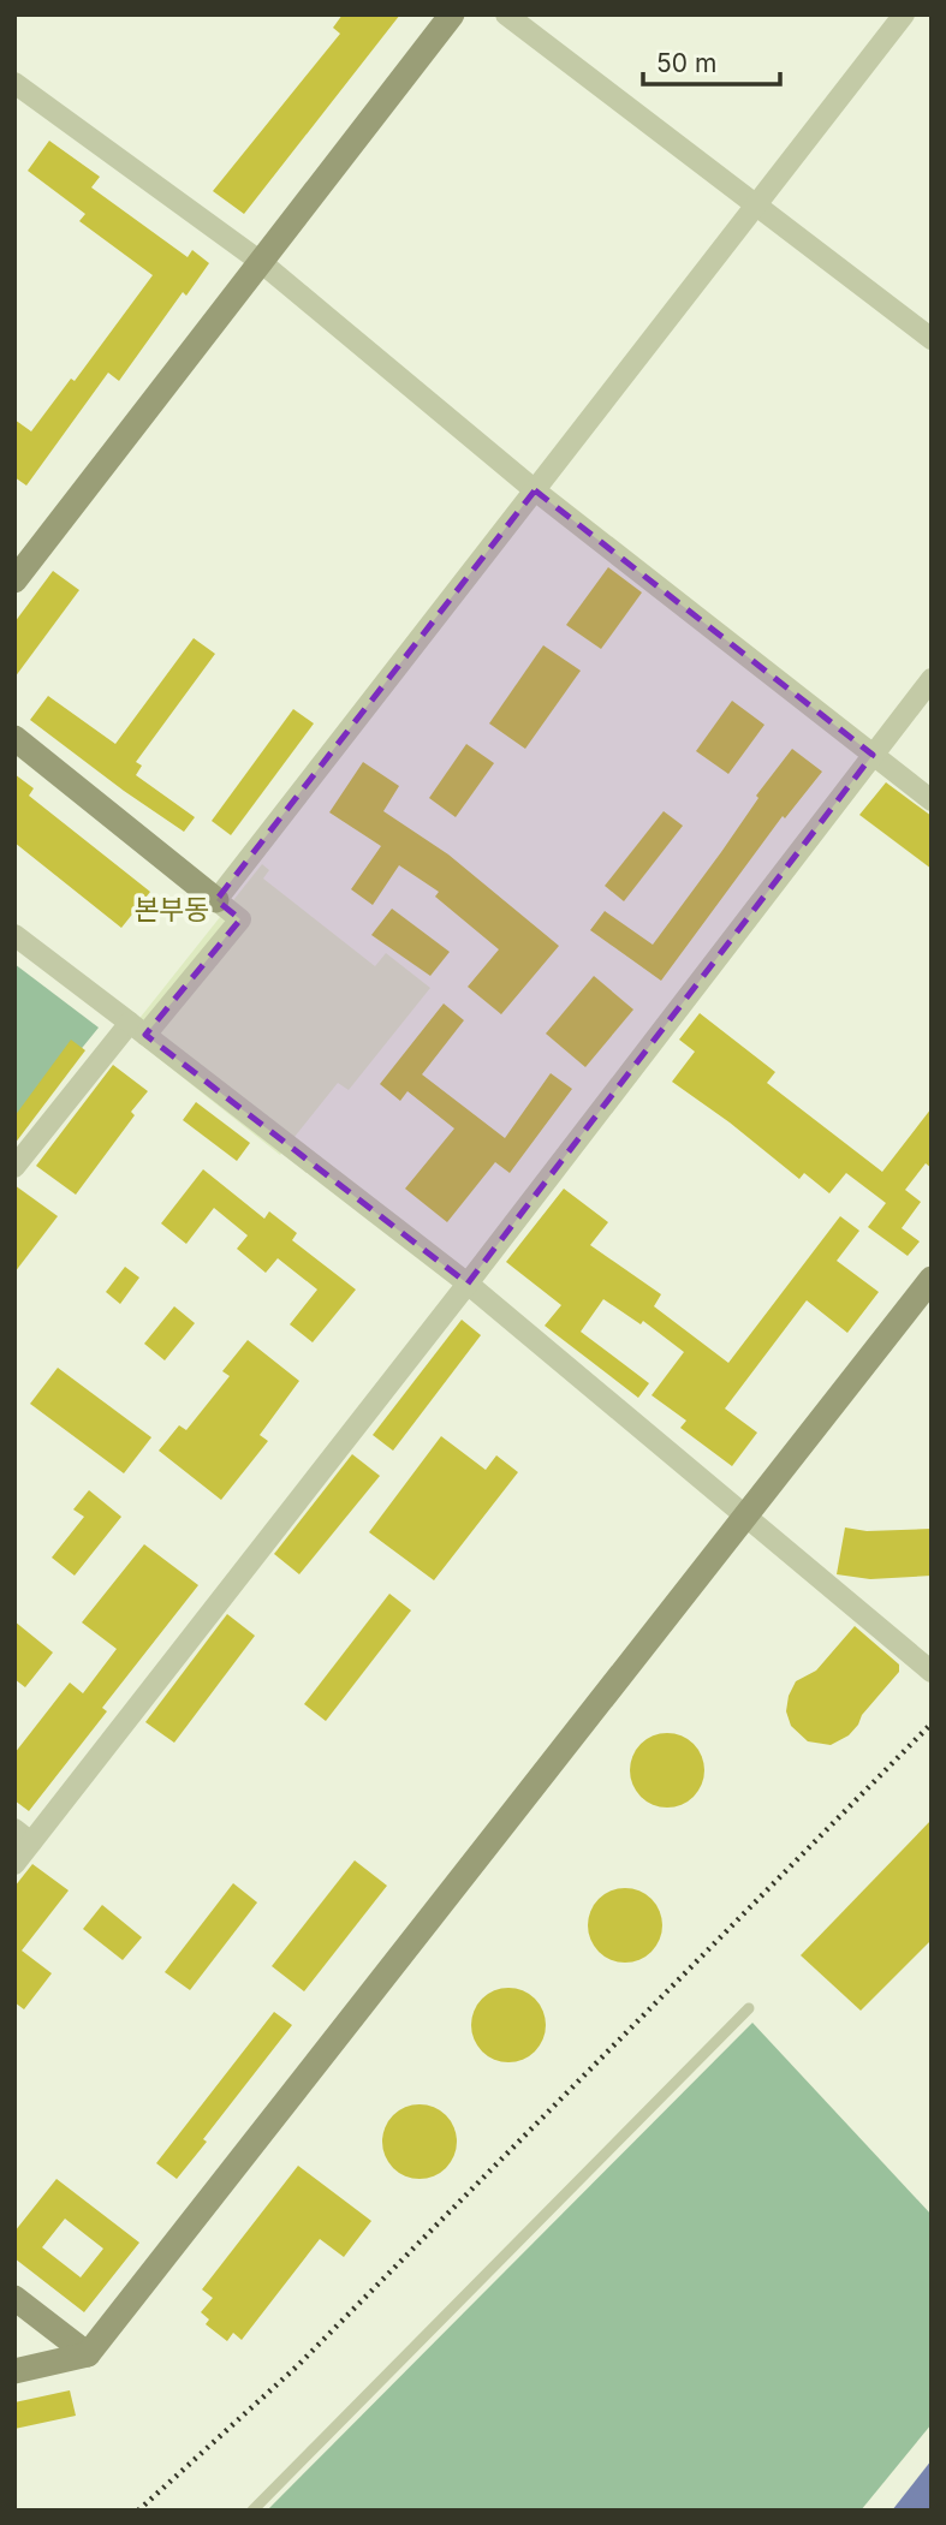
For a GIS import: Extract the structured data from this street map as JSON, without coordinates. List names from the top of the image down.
{
  "districts": ["본부동"],
  "scale_bar": "50 m"
}
